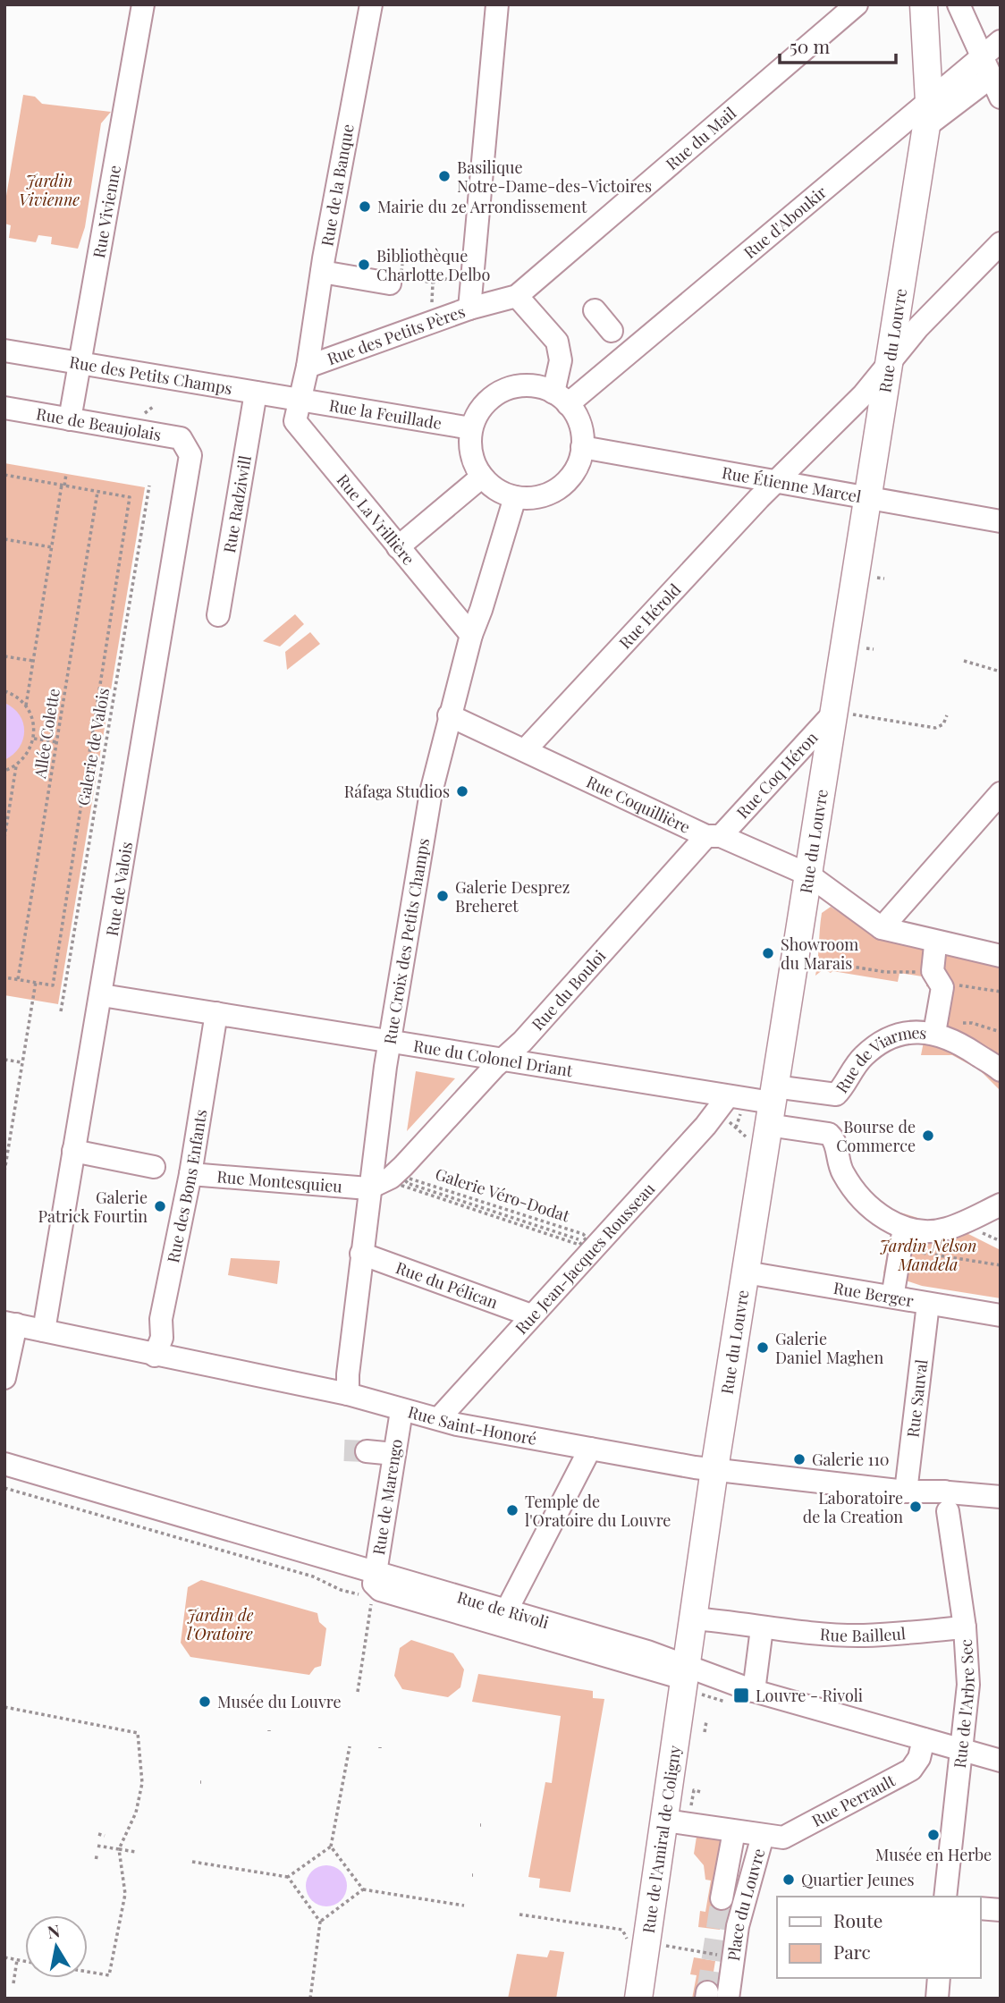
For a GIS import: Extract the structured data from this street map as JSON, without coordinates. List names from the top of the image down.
{
  "streets": {
    "main road": ["Rue du Louvre", "Rue de l'Amiral de Coligny"],
    "street": [
      "Rue du Mail",
      "Rue de la Banque",
      "Rue Vivienne",
      "Rue d'Aboukir",
      "Rue des Petits Pères",
      "Rue des Petits Champs",
      "Rue la Feuillade",
      "Rue de Beaujolais",
      "Rue Étienne Marcel",
      "Rue Radziwill",
      "Rue La Vrillière",
      "Rue Hérold",
      "Rue Coq Héron",
      "Rue Coquillière",
      "Rue de Valois",
      "Rue Croix des Petits Champs",
      "Rue du Bouloi",
      "Rue du Colonel Driant",
      "Rue de Viarmes",
      "Rue Montesquieu",
      "Rue des Bons Enfants",
      "Rue Jean-Jacques Rousseau",
      "Rue du Pélican",
      "Rue Berger",
      "Rue Sauval",
      "Rue Saint-Honoré",
      "Rue de Marengo",
      "Rue de Rivoli",
      "Rue Bailleul",
      "Rue de l'Arbre Sec",
      "Rue Perrault",
      "Place du Louvre"
    ],
    "path": ["Allée Colette", "Galerie de Valois", "Galerie Véro-Dodat"]
  },
  "crossings": [
    ["Rue du Mail", "Rue des Petits Pères"],
    ["Rue de la Banque", "Rue des Petits Pères"],
    ["Rue Vivienne", "Rue des Petits Champs"],
    ["Rue Vivienne", "Rue de Beaujolais"],
    ["Rue d'Aboukir", "Rue du Louvre"],
    ["Rue d'Aboukir", "Rue la Feuillade"],
    ["Rue d'Aboukir", "Rue Étienne Marcel"],
    ["Rue d'Aboukir", "Rue Croix des Petits Champs"],
    ["Rue des Petits Pères", "Rue des Petits Champs"],
    ["Rue des Petits Pères", "Rue la Feuillade"],
    ["Rue des Petits Pères", "Rue La Vrillière"],
    ["Rue du Louvre", "Rue Étienne Marcel"],
    ["Rue du Louvre", "Rue Hérold"],
    ["Rue du Louvre", "Rue Coq Héron"],
    ["Rue du Louvre", "Rue Coquillière"],
    ["Rue du Louvre", "Rue du Colonel Driant"],
    ["Rue du Louvre", "Rue de Viarmes"],
    ["Rue du Louvre", "Rue Berger"],
    ["Rue du Louvre", "Rue Saint-Honoré"],
    ["Rue du Louvre", "Rue de Rivoli"],
    ["Rue du Louvre", "Rue Bailleul"],
    ["Rue du Louvre", "Rue de l'Amiral de Coligny"],
    ["Rue des Petits Champs", "Rue la Feuillade"],
    ["Rue des Petits Champs", "Rue Radziwill"],
    ["Rue des Petits Champs", "Rue La Vrillière"],
    ["Rue la Feuillade", "Rue Étienne Marcel"],
    ["Rue la Feuillade", "Rue La Vrillière"],
    ["Rue la Feuillade", "Rue Croix des Petits Champs"],
    ["Rue de Beaujolais", "Rue de Valois"],
    ["Rue Étienne Marcel", "Rue Hérold"],
    ["Rue Étienne Marcel", "Rue Croix des Petits Champs"],
    ["Rue La Vrillière", "Rue Croix des Petits Champs"],
    ["Rue Hérold", "Rue Coquillière"],
    ["Rue Coq Héron", "Rue Coquillière"],
    ["Rue Coq Héron", "Rue du Bouloi"],
    ["Rue Coquillière", "Rue Croix des Petits Champs"],
    ["Rue Coquillière", "Rue du Bouloi"],
    ["Rue de Valois", "Rue du Colonel Driant"],
    ["Rue de Valois", "Rue Saint-Honoré"],
    ["Rue Croix des Petits Champs", "Rue du Bouloi"],
    ["Rue Croix des Petits Champs", "Rue du Colonel Driant"],
    ["Rue Croix des Petits Champs", "Rue Montesquieu"],
    ["Rue Croix des Petits Champs", "Rue du Pélican"],
    ["Rue Croix des Petits Champs", "Rue Saint-Honoré"],
    ["Rue du Bouloi", "Rue du Colonel Driant"],
    ["Rue du Bouloi", "Rue Montesquieu"],
    ["Rue du Colonel Driant", "Rue de Viarmes"],
    ["Rue du Colonel Driant", "Rue des Bons Enfants"],
    ["Rue du Colonel Driant", "Rue Jean-Jacques Rousseau"],
    ["Rue Montesquieu", "Rue des Bons Enfants"],
    ["Rue des Bons Enfants", "Rue Saint-Honoré"],
    ["Rue Jean-Jacques Rousseau", "Rue du Pélican"],
    ["Rue Jean-Jacques Rousseau", "Rue Saint-Honoré"],
    ["Rue Berger", "Rue Sauval"],
    ["Rue Sauval", "Rue Saint-Honoré"],
    ["Rue Saint-Honoré", "Rue de Marengo"],
    ["Rue Saint-Honoré", "Rue de l'Arbre Sec"],
    ["Rue de Marengo", "Rue de Rivoli"],
    ["Rue de Rivoli", "Rue de l'Arbre Sec"],
    ["Rue de Rivoli", "Rue Perrault"],
    ["Rue de Rivoli", "Rue de l'Amiral de Coligny"],
    ["Rue Bailleul", "Rue de l'Arbre Sec"],
    ["Rue Perrault", "Place du Louvre"],
    ["Rue de l'Amiral de Coligny", "Place du Louvre"]
  ],
  "parks": ["Jardin Vivienne", "Jardin Nelson Mandela", "Jardin de l'Oratoire"],
  "places": {
    "other": [
      "Basilique Notre-Dame-des-Victoires",
      "Mairie du 2e Arrondissement",
      "Bibliothèque Charlotte Delbo",
      "Ráfaga Studios",
      "Galerie Desprez Breheret",
      "Showroom du Marais",
      "Bourse de Commerce",
      "Galerie Patrick Fourtin",
      "Galerie Daniel Maghen",
      "Galerie 110",
      "Laboratoire de la Creation",
      "Temple de l'Oratoire du Louvre",
      "Musée du Louvre",
      "Musée en Herbe",
      "Quartier Jeunes"
    ],
    "transit": ["Louvre - Rivoli"]
  },
  "legend": ["Route", "Parc"],
  "scale_bar": "50 m",
  "north": "top"
}
